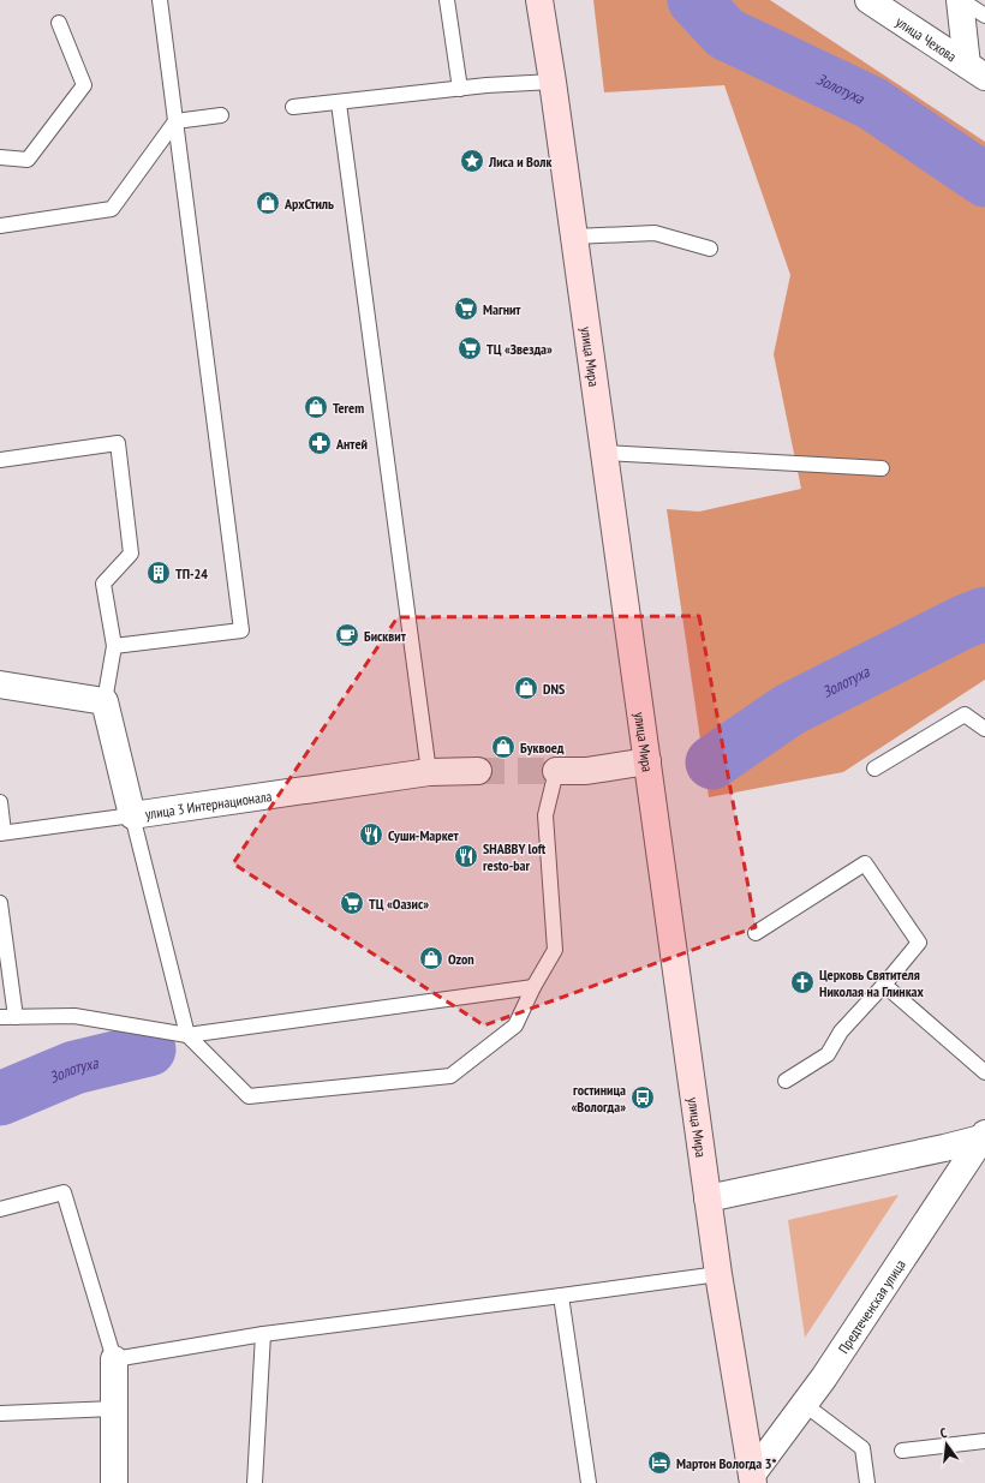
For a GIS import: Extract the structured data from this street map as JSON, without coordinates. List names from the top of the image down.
{
  "streets": {
    "main road": ["улица Мира"],
    "street": ["улица Чехова", "улица 3 Интернационала", "Предтеченская улица"]
  },
  "crossings": [
    ["улица Мира", "Предтеченская улица"]
  ],
  "water": ["Золотуха"],
  "places": {
    "place": ["Лиса и Волк"],
    "shop": [
      "АрхСтиль",
      "Terem",
      "DNS",
      "Буквоед",
      "Ozon"
    ],
    "supermarket": ["Магнит", "ТЦ «Звезда»", "ТЦ «Оазис»"],
    "pharmacy": ["Антей"],
    "building": ["ТП-24"],
    "cafe": ["Бисквит"],
    "restaurant": ["Суши-Маркет", "SHABBY loft resto-bar"],
    "church": ["Церковь Святителя Николая на Глинках"],
    "bus stop": ["гостиница «Вологда»"],
    "hotel": ["Мартон Вологда 3*"]
  },
  "north": "top"
}
